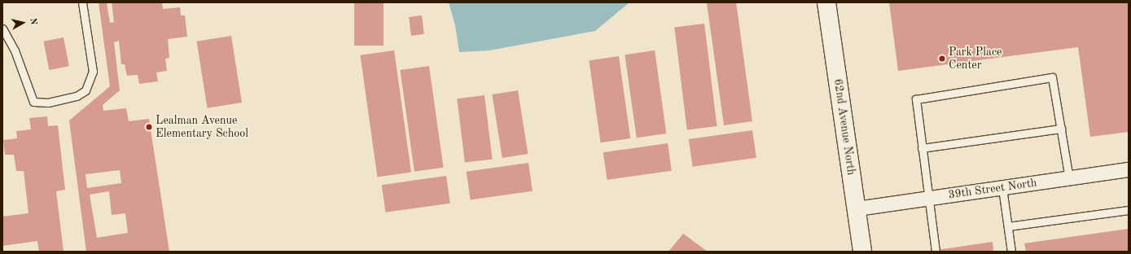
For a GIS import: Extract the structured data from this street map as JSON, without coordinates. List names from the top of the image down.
{
  "streets": {
    "street": ["62nd Avenue North", "39th Street North"]
  },
  "crossings": [
    ["62nd Avenue North", "39th Street North"]
  ],
  "places": ["Park Place Center", "Lealman Avenue Elementary School"],
  "north": "right"
}
